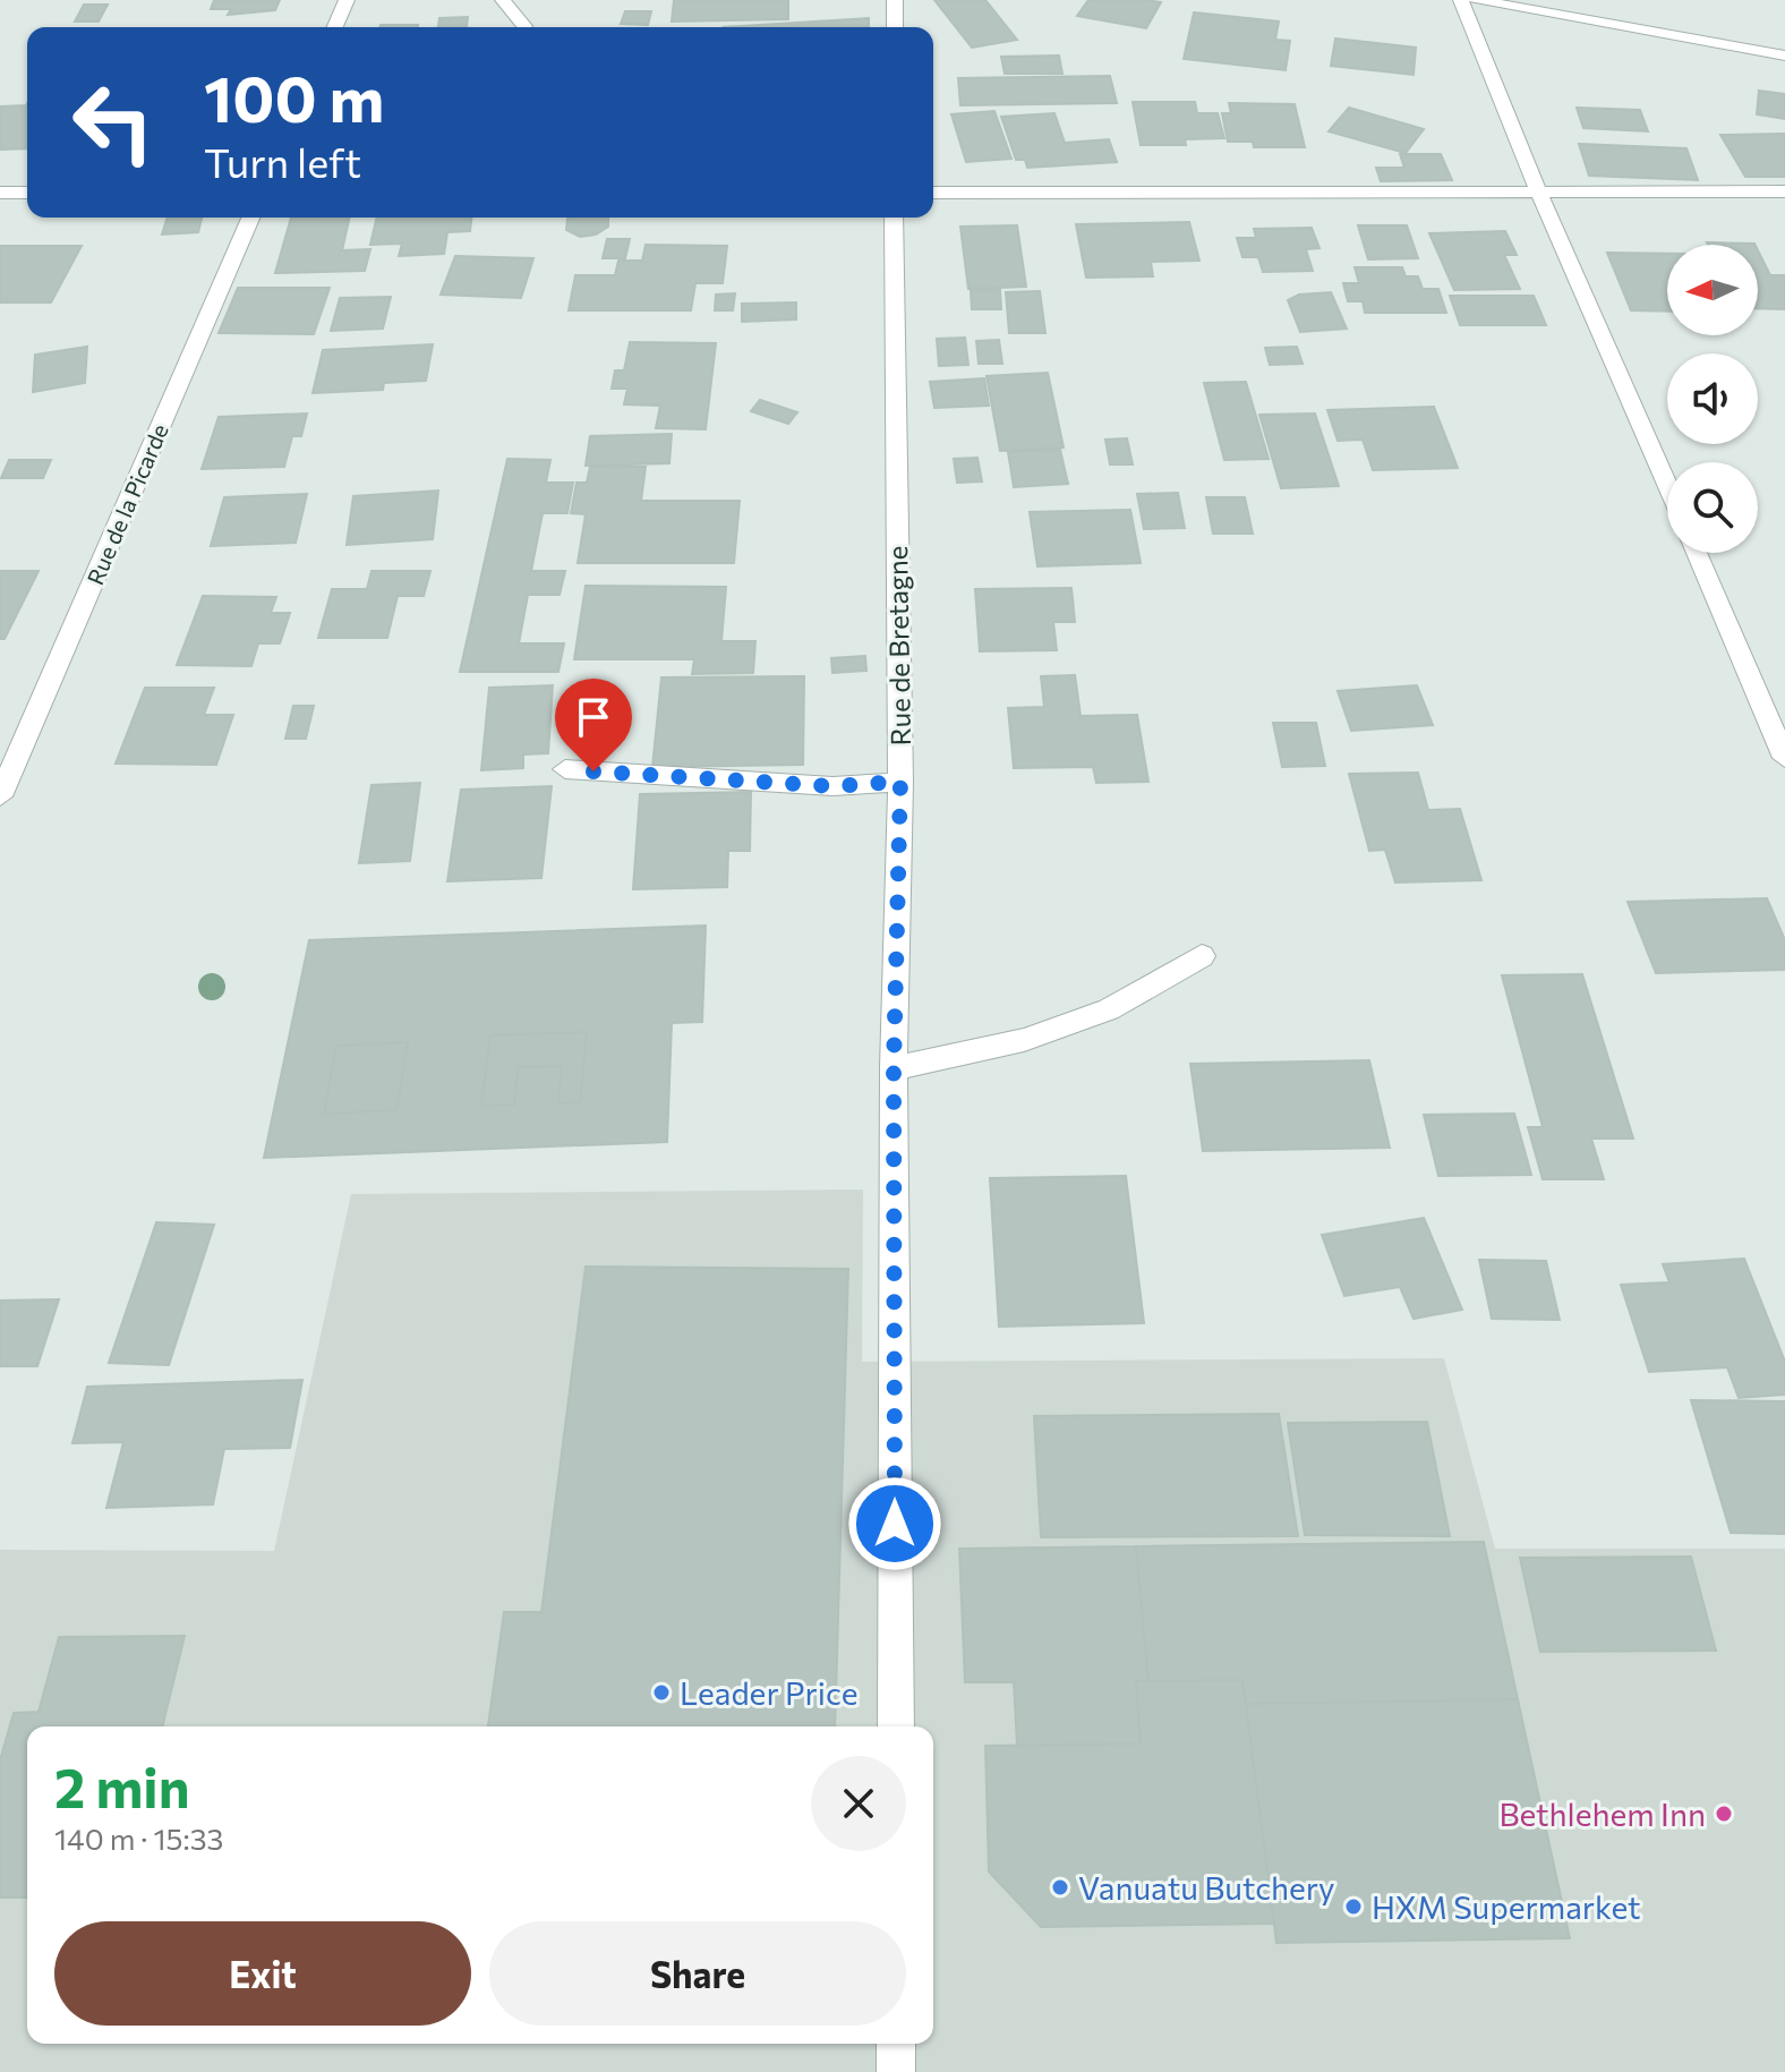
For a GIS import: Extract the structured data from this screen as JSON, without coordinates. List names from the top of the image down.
{
  "streets": {
    "street": ["Rue de la Picarde", "Rue de Bretagne"]
  },
  "places": [
    "Leader Price",
    "Bethlehem Inn",
    "Vanuatu Butchery",
    "HXM Supermarket"
  ],
  "north": "left",
  "page": {
    "turn": ["100 m", "Turn left"],
    "heading": ["2 min", "140 m · 15:33"],
    "buttons": ["Exit", "Share"]
  }
}
